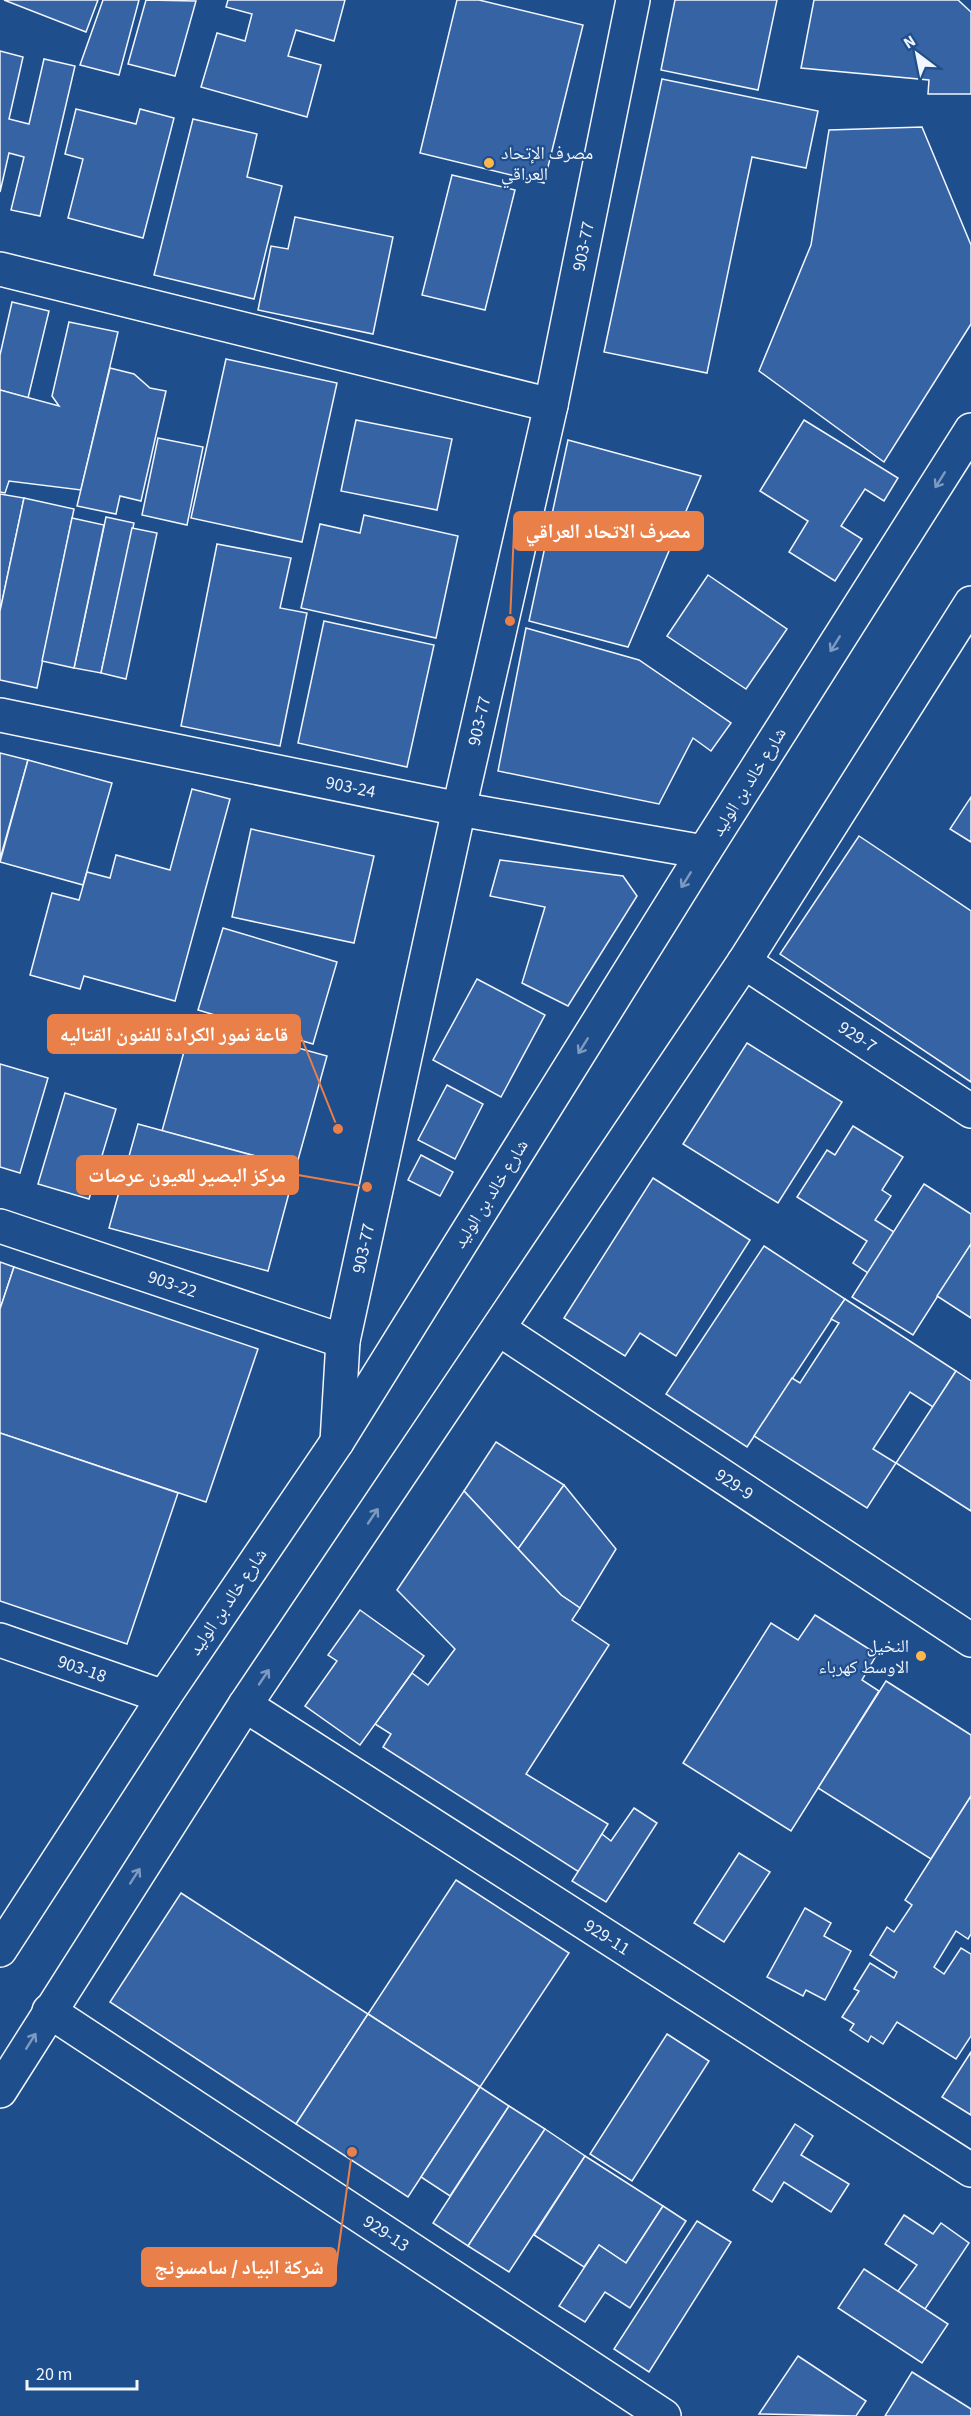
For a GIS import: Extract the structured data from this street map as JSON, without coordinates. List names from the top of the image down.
{
  "streets": {
    "street": [
      "903-77",
      "شارع خالد بن الوليد",
      "903-24",
      "929-7",
      "903-22",
      "929-9",
      "903-18",
      "929-11",
      "929-13"
    ]
  },
  "crossings": [
    ["903-77", "شارع خالد بن الوليد"],
    ["903-77", "903-24"],
    ["903-77", "903-22"],
    ["شارع خالد بن الوليد", "903-24"],
    ["شارع خالد بن الوليد", "903-18"]
  ],
  "places": [
    "مصرف الإتحاد العراقي",
    "مصرف الاتحاد العراقي",
    "قاعة نمور الكرادة للفنون القتاليه",
    "مركز البصير للعيون عرصات",
    "النخيل الاوسط كهرباء",
    "شركة البياد / سامسونج"
  ],
  "scale_bar": "20 m",
  "north": "top left"
}
